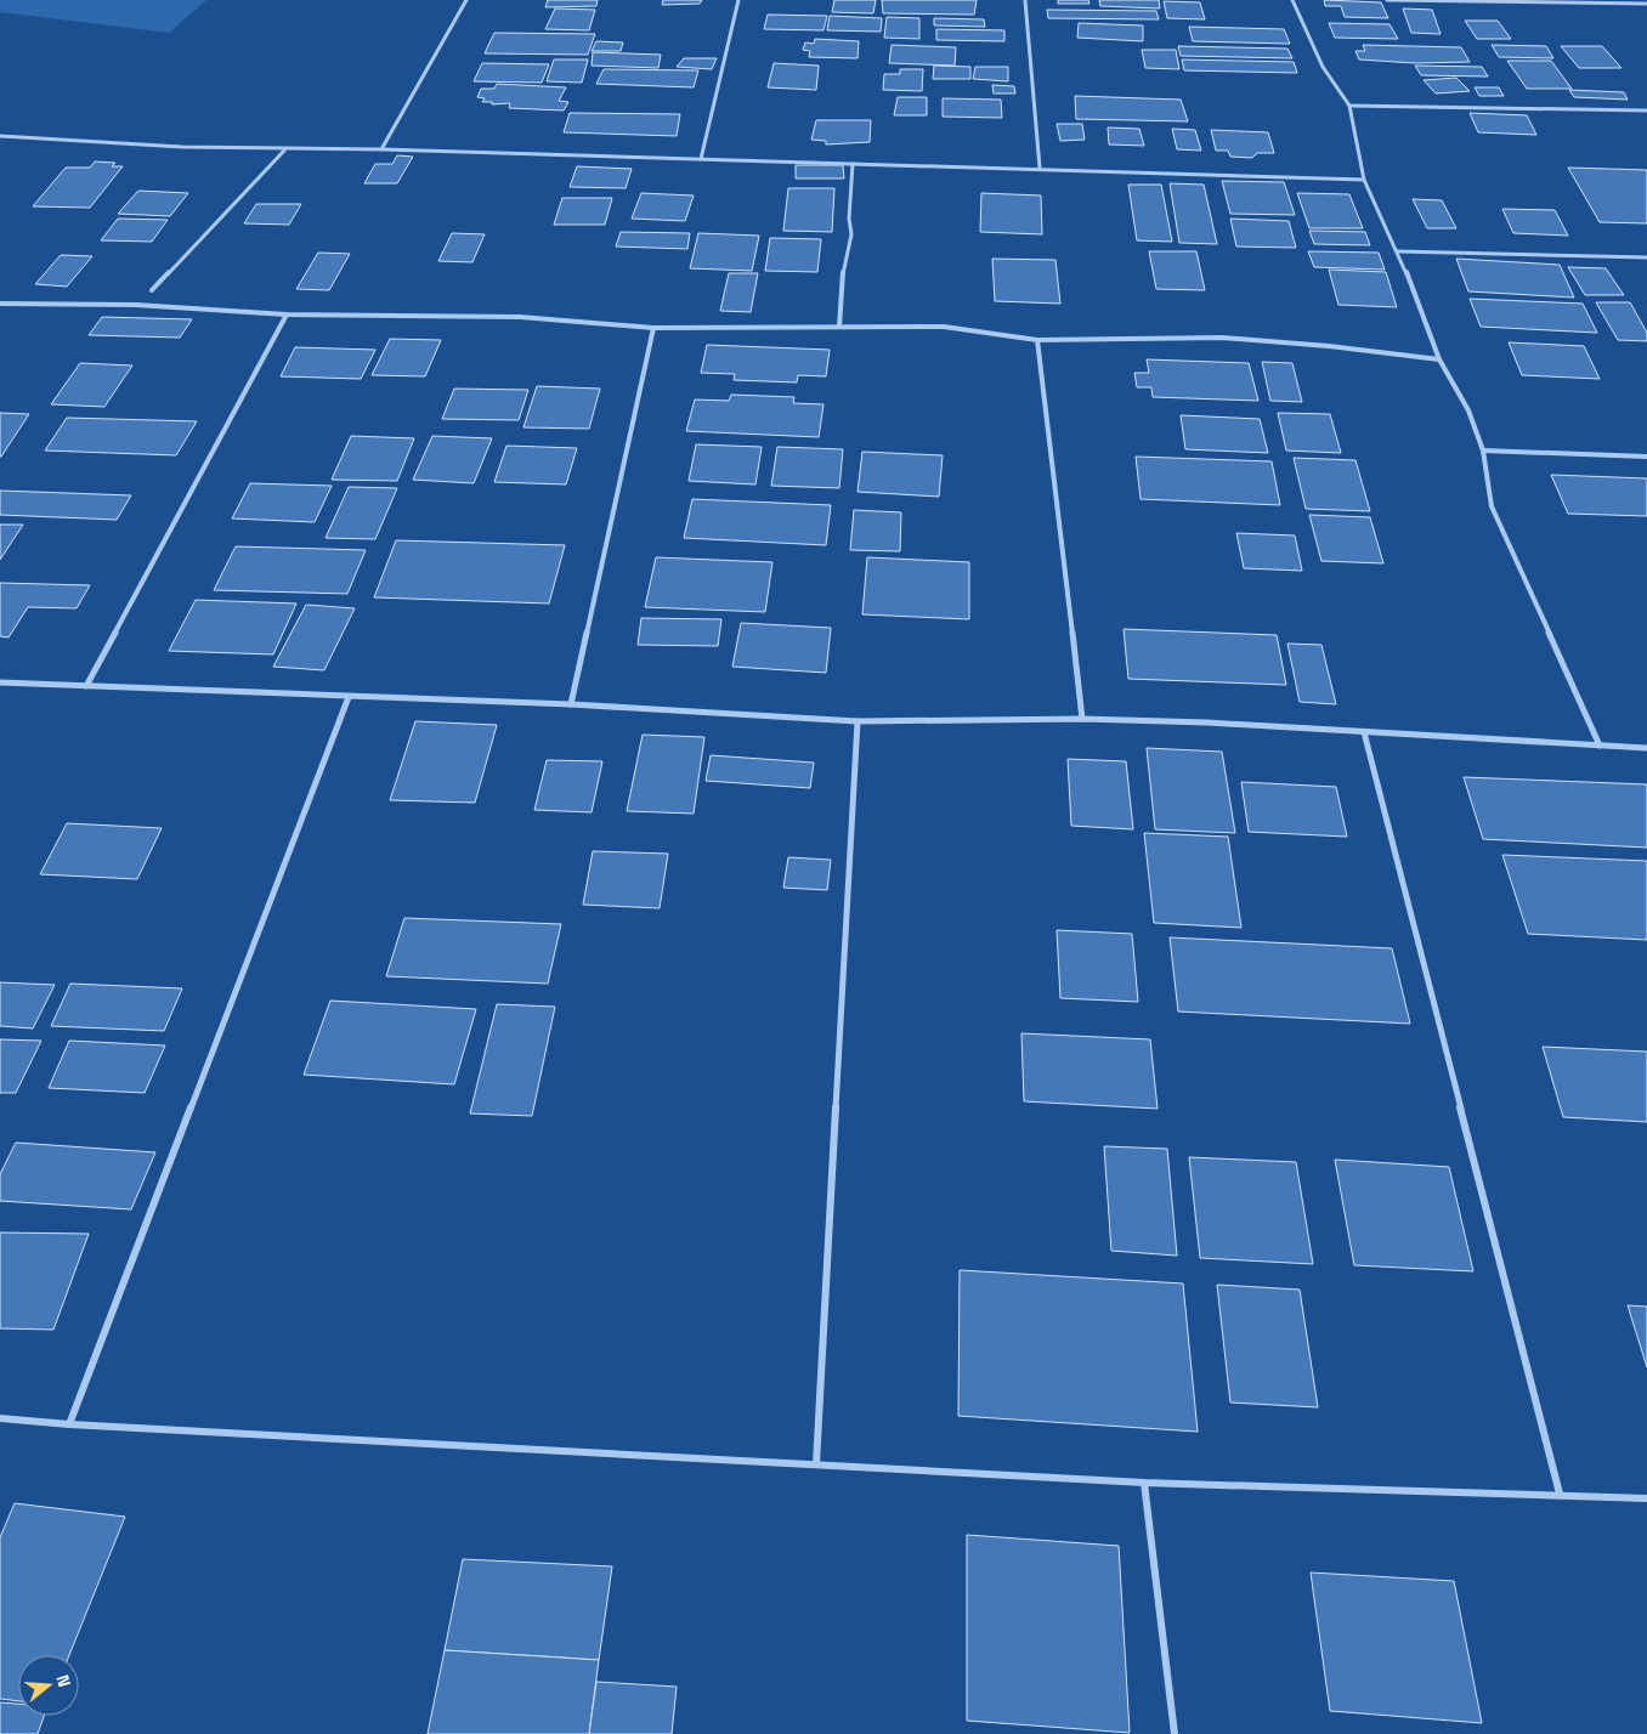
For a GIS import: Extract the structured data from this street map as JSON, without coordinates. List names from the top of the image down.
{
  "north": "right"
}
